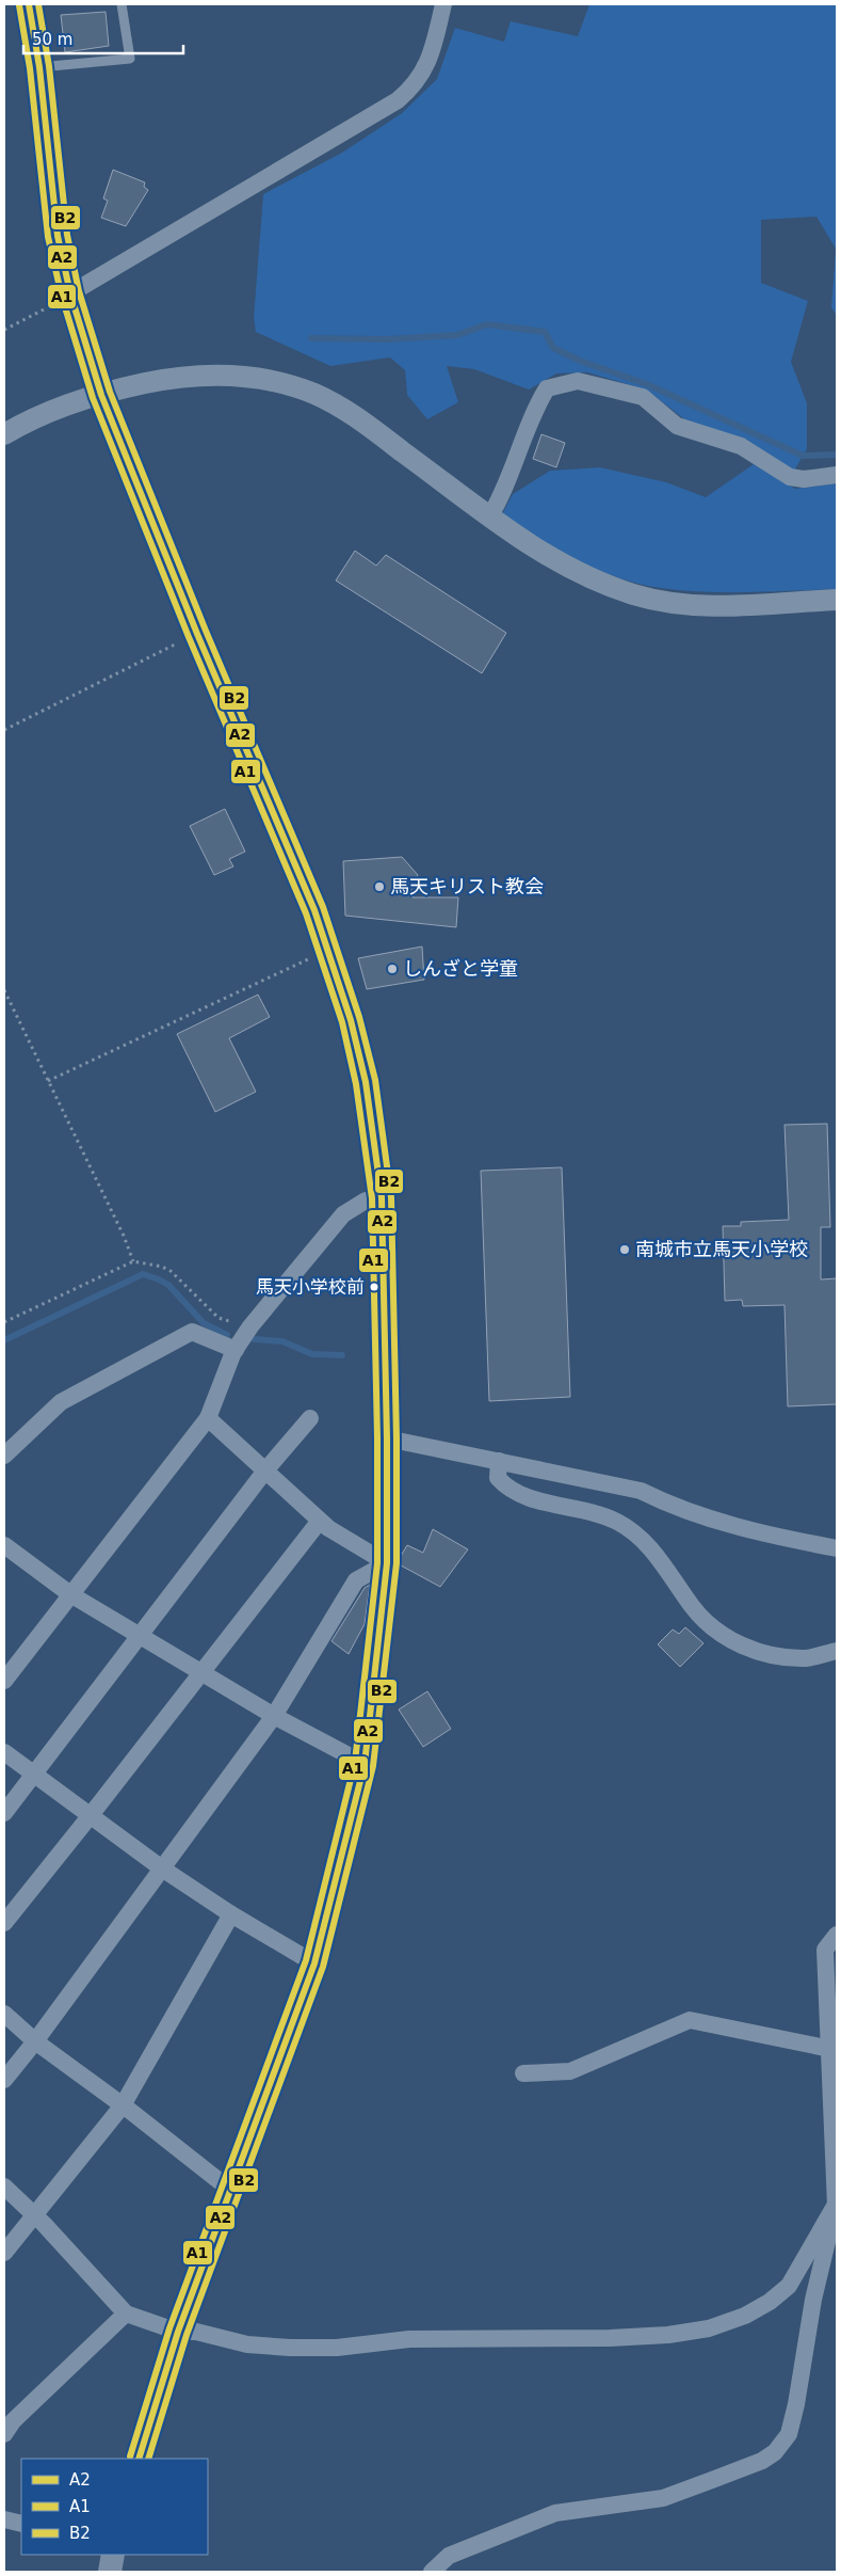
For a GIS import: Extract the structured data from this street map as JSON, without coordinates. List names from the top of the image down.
{
  "places": [
    "馬天キリスト教会",
    "しんざと学童",
    "南城市立馬天小学校",
    "馬天小学校前"
  ],
  "lines": ["transit line A2", "transit line B2", "transit line A1"],
  "legend": ["A2", "A1", "B2"],
  "scale_bar": "50 m"
}
